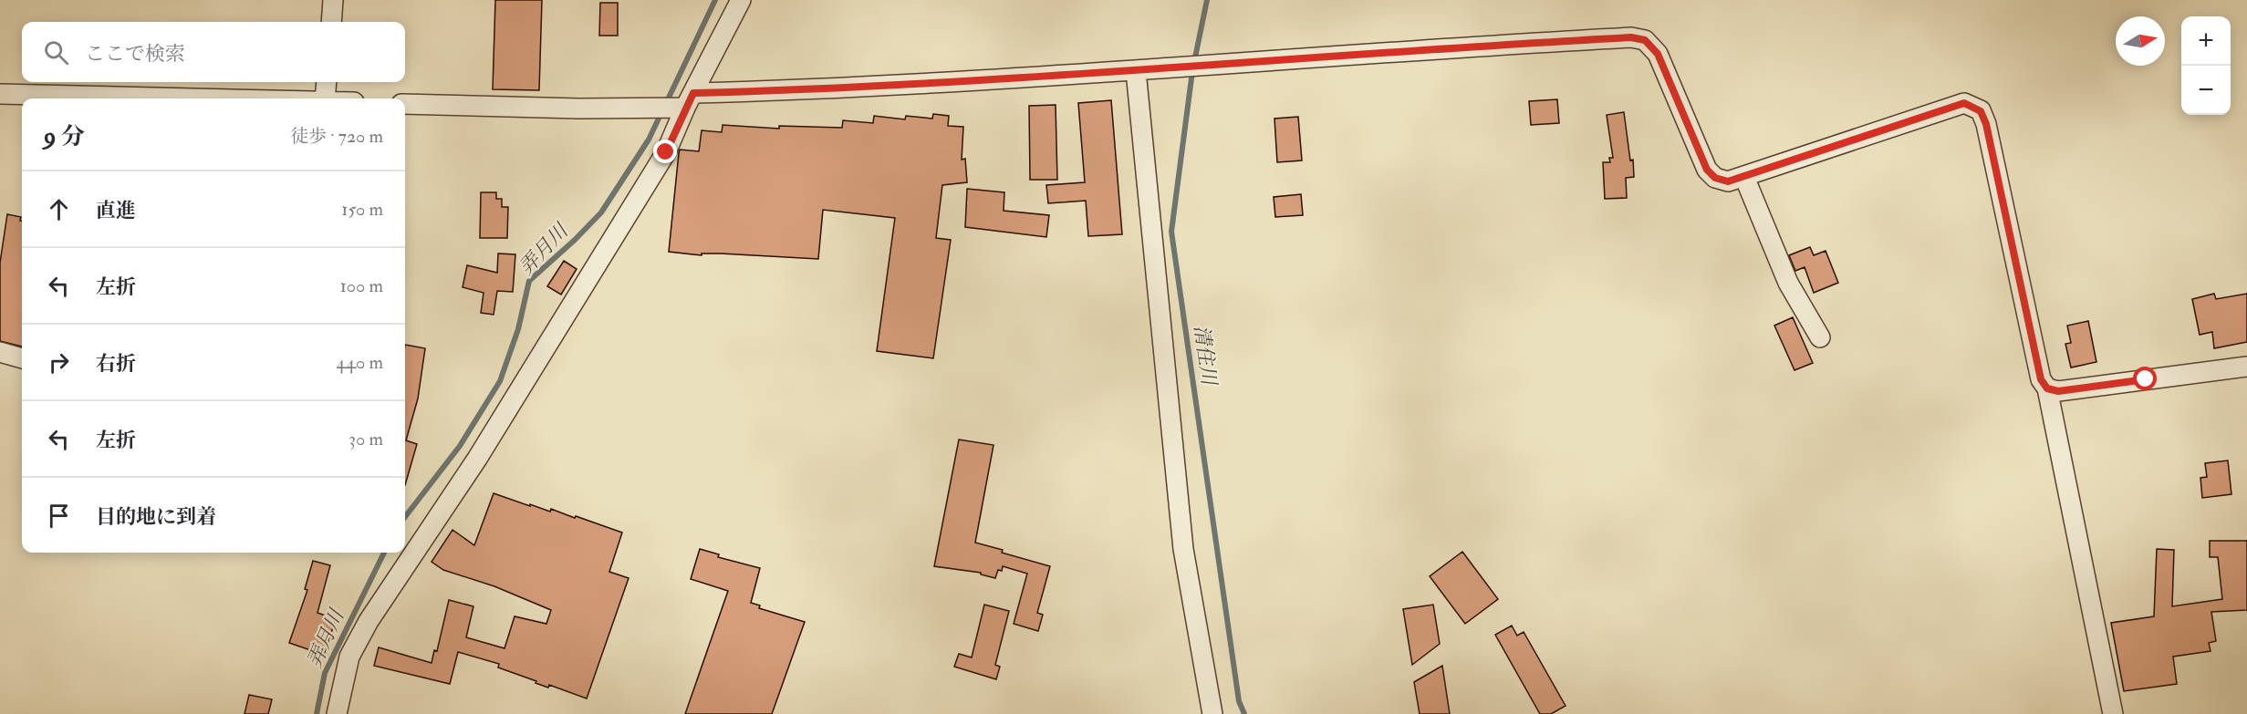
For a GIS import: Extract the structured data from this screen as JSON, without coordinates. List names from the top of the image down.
{
  "water": ["弄月川", "清住川"],
  "north": "right",
  "page": {
    "map_buttons": ["+", "−"],
    "search": "ここで検索",
    "heading": ["9 分", "徒歩 · 720 m"],
    "list": [
      ["直進", "150 m"],
      ["左折", "100 m"],
      ["右折", "440 m"],
      ["左折", "30 m"],
      "目的地に到着"
    ]
  }
}
